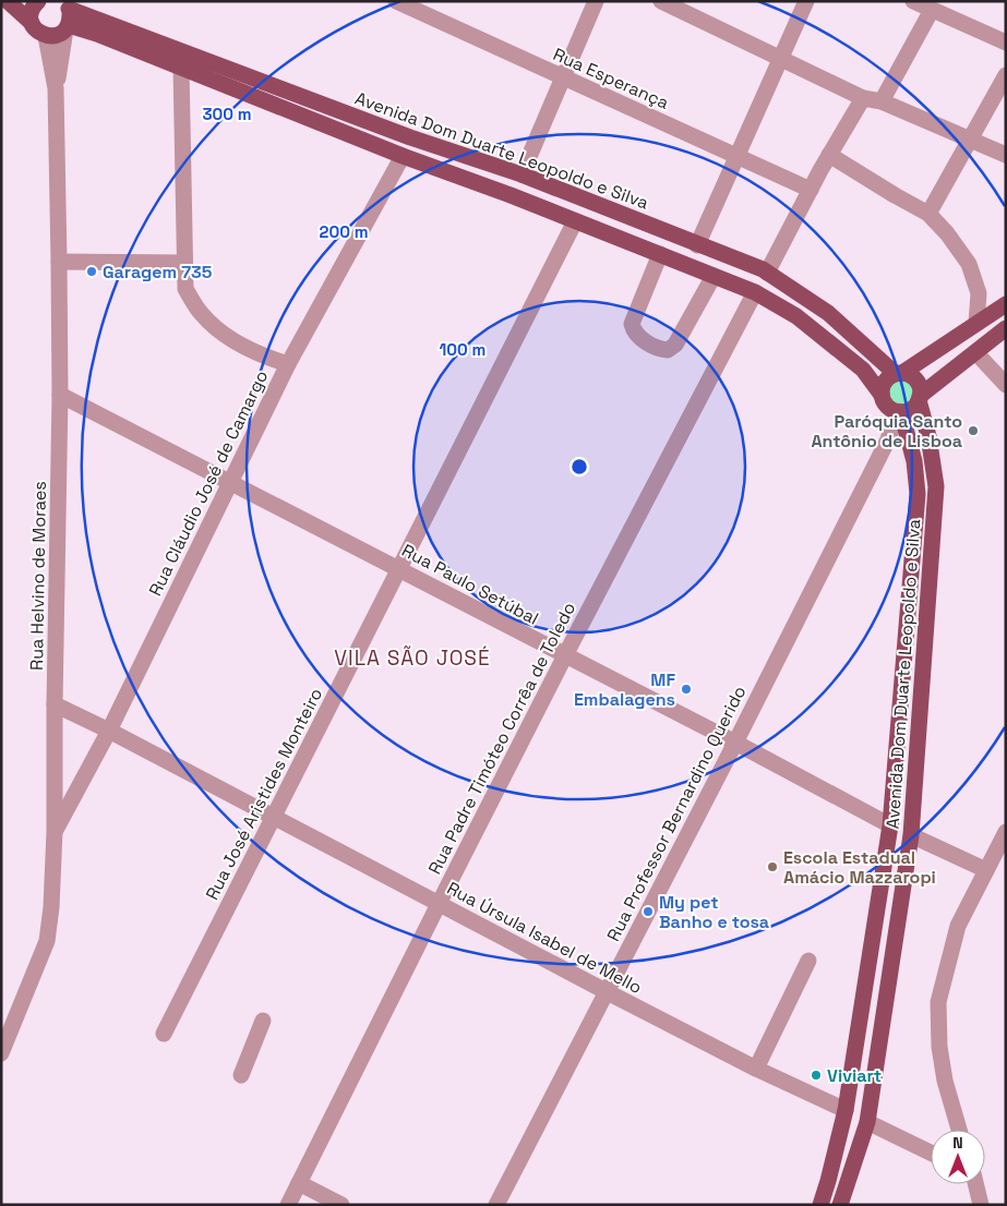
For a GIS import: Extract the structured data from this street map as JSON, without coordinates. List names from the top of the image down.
{
  "streets": {
    "main road": ["Avenida Dom Duarte Leopoldo e Silva"],
    "street": [
      "Rua Esperança",
      "Rua Cláudio José de Camargo",
      "Rua Helvino de Moraes",
      "Rua Paulo Setúbal",
      "Rua Padre Timóteo Corrêa de Toledo",
      "Rua José Aristides Monteiro",
      "Rua Professor Bernardino Querido",
      "Rua Úrsula Isabel de Mello"
    ]
  },
  "crossings": [
    ["Avenida Dom Duarte Leopoldo e Silva", "Rua Cláudio José de Camargo"],
    ["Avenida Dom Duarte Leopoldo e Silva", "Rua Helvino de Moraes"],
    ["Avenida Dom Duarte Leopoldo e Silva", "Rua Paulo Setúbal"],
    ["Avenida Dom Duarte Leopoldo e Silva", "Rua Padre Timóteo Corrêa de Toledo"],
    ["Avenida Dom Duarte Leopoldo e Silva", "Rua José Aristides Monteiro"],
    ["Avenida Dom Duarte Leopoldo e Silva", "Rua Professor Bernardino Querido"],
    ["Avenida Dom Duarte Leopoldo e Silva", "Rua Úrsula Isabel de Mello"],
    ["Rua Cláudio José de Camargo", "Rua Helvino de Moraes"],
    ["Rua Cláudio José de Camargo", "Rua Paulo Setúbal"],
    ["Rua Cláudio José de Camargo", "Rua Úrsula Isabel de Mello"],
    ["Rua Helvino de Moraes", "Rua Paulo Setúbal"],
    ["Rua Helvino de Moraes", "Rua Úrsula Isabel de Mello"],
    ["Rua Paulo Setúbal", "Rua Padre Timóteo Corrêa de Toledo"],
    ["Rua Paulo Setúbal", "Rua José Aristides Monteiro"],
    ["Rua Paulo Setúbal", "Rua Professor Bernardino Querido"],
    ["Rua Padre Timóteo Corrêa de Toledo", "Rua Úrsula Isabel de Mello"],
    ["Rua José Aristides Monteiro", "Rua Úrsula Isabel de Mello"],
    ["Rua Professor Bernardino Querido", "Rua Úrsula Isabel de Mello"]
  ],
  "districts": ["VILA SÃO JOSÉ"],
  "places": [
    "Garagem 735",
    "Paróquia Santo Antônio de Lisboa",
    "MF Embalagens",
    "Escola Estadual Amácio Mazzaropi",
    "My pet Banho e tosa",
    "Viviart"
  ],
  "north": "top",
  "rings": ["300 m", "200 m", "100 m"]
}
